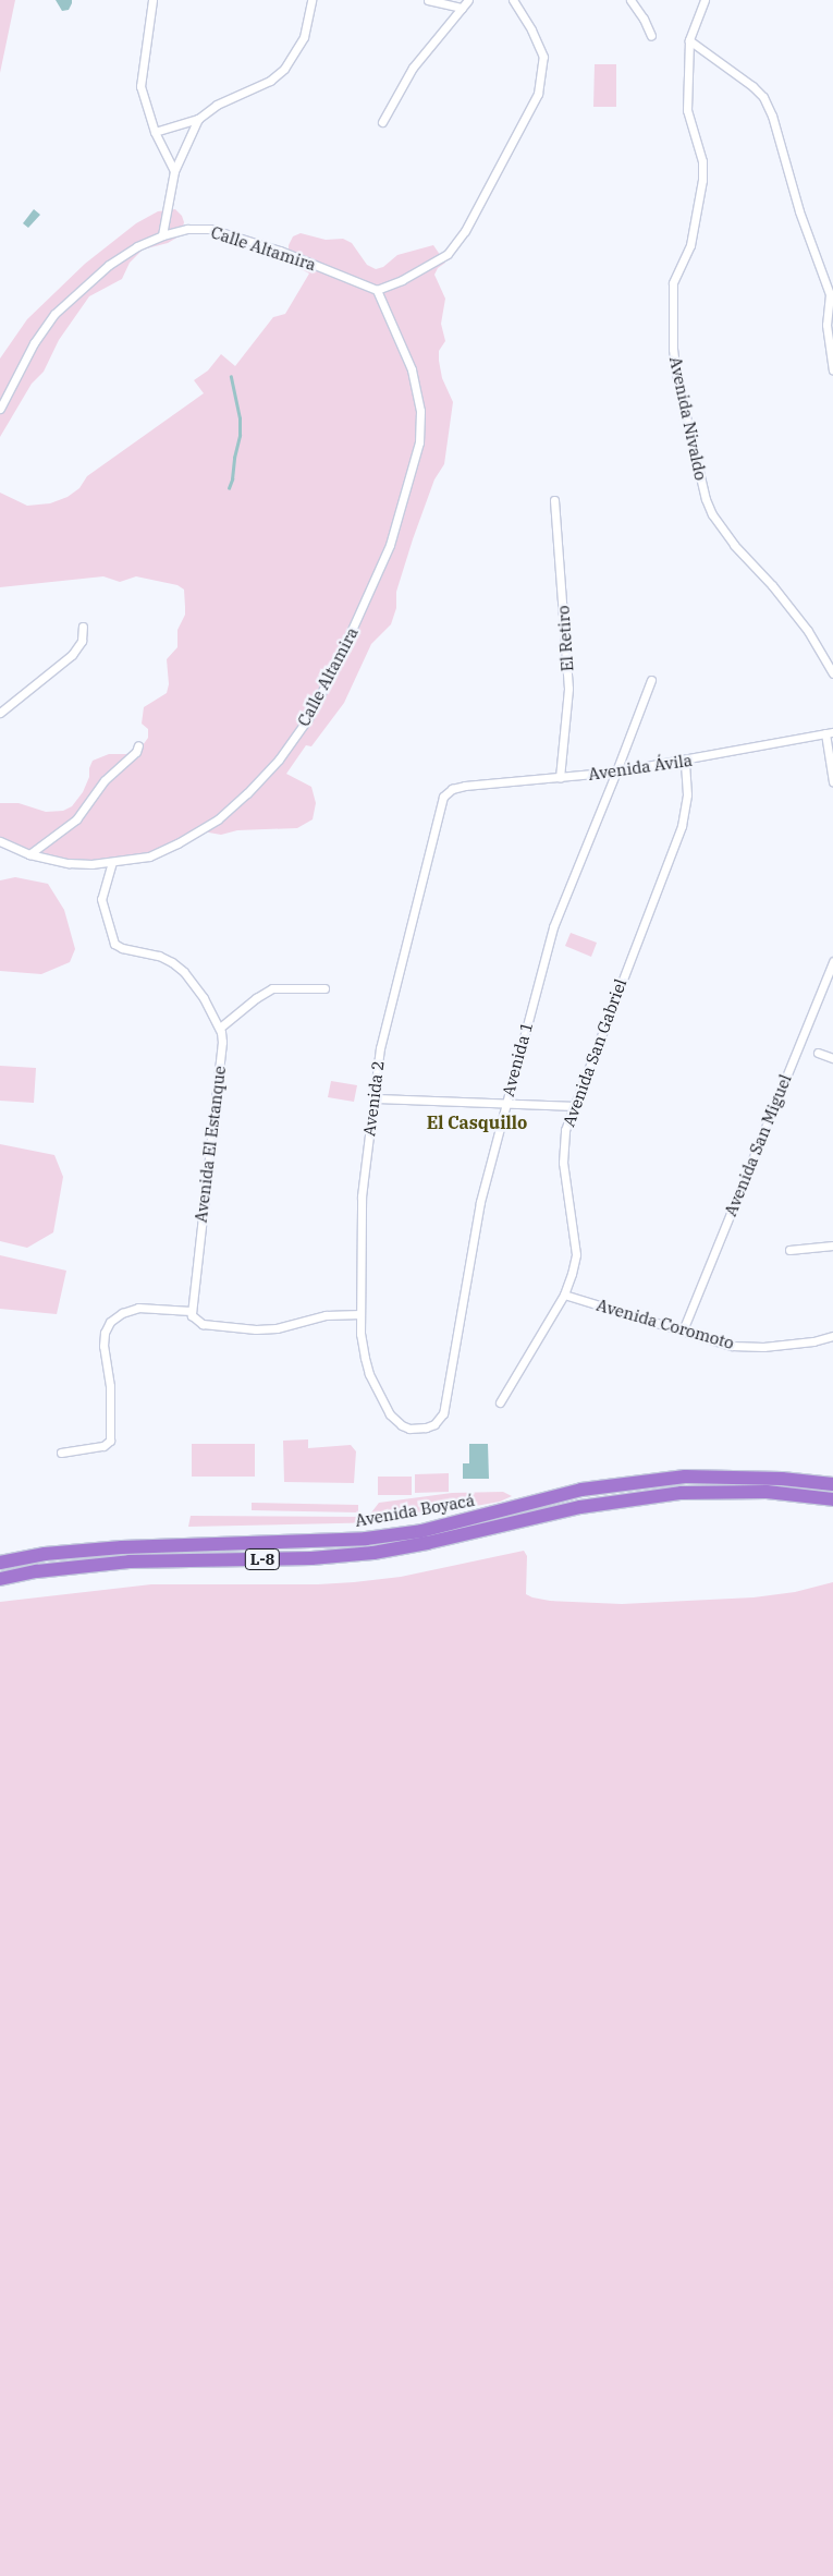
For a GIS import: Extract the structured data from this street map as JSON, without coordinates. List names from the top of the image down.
{
  "streets": {
    "highway": ["Avenida Boyacá", "L-8"],
    "street": [
      "Calle Altamira",
      "Avenida Nivaldo",
      "El Retiro",
      "Avenida Ávila",
      "Avenida San Gabriel",
      "Avenida 1",
      "Avenida 2",
      "Avenida El Estanque",
      "Avenida San Miguel",
      "Avenida Coromoto"
    ]
  },
  "crossings": [
    ["Calle Altamira", "Avenida El Estanque"],
    ["El Retiro", "Avenida Ávila"],
    ["Avenida Ávila", "Avenida San Gabriel"],
    ["Avenida Ávila", "Avenida 1"],
    ["Avenida Ávila", "Avenida 2"],
    ["Avenida San Gabriel", "Avenida Coromoto"],
    ["Avenida 1", "Avenida 2"],
    ["Avenida San Miguel", "Avenida Coromoto"]
  ],
  "districts": ["El Casquillo"]
}
